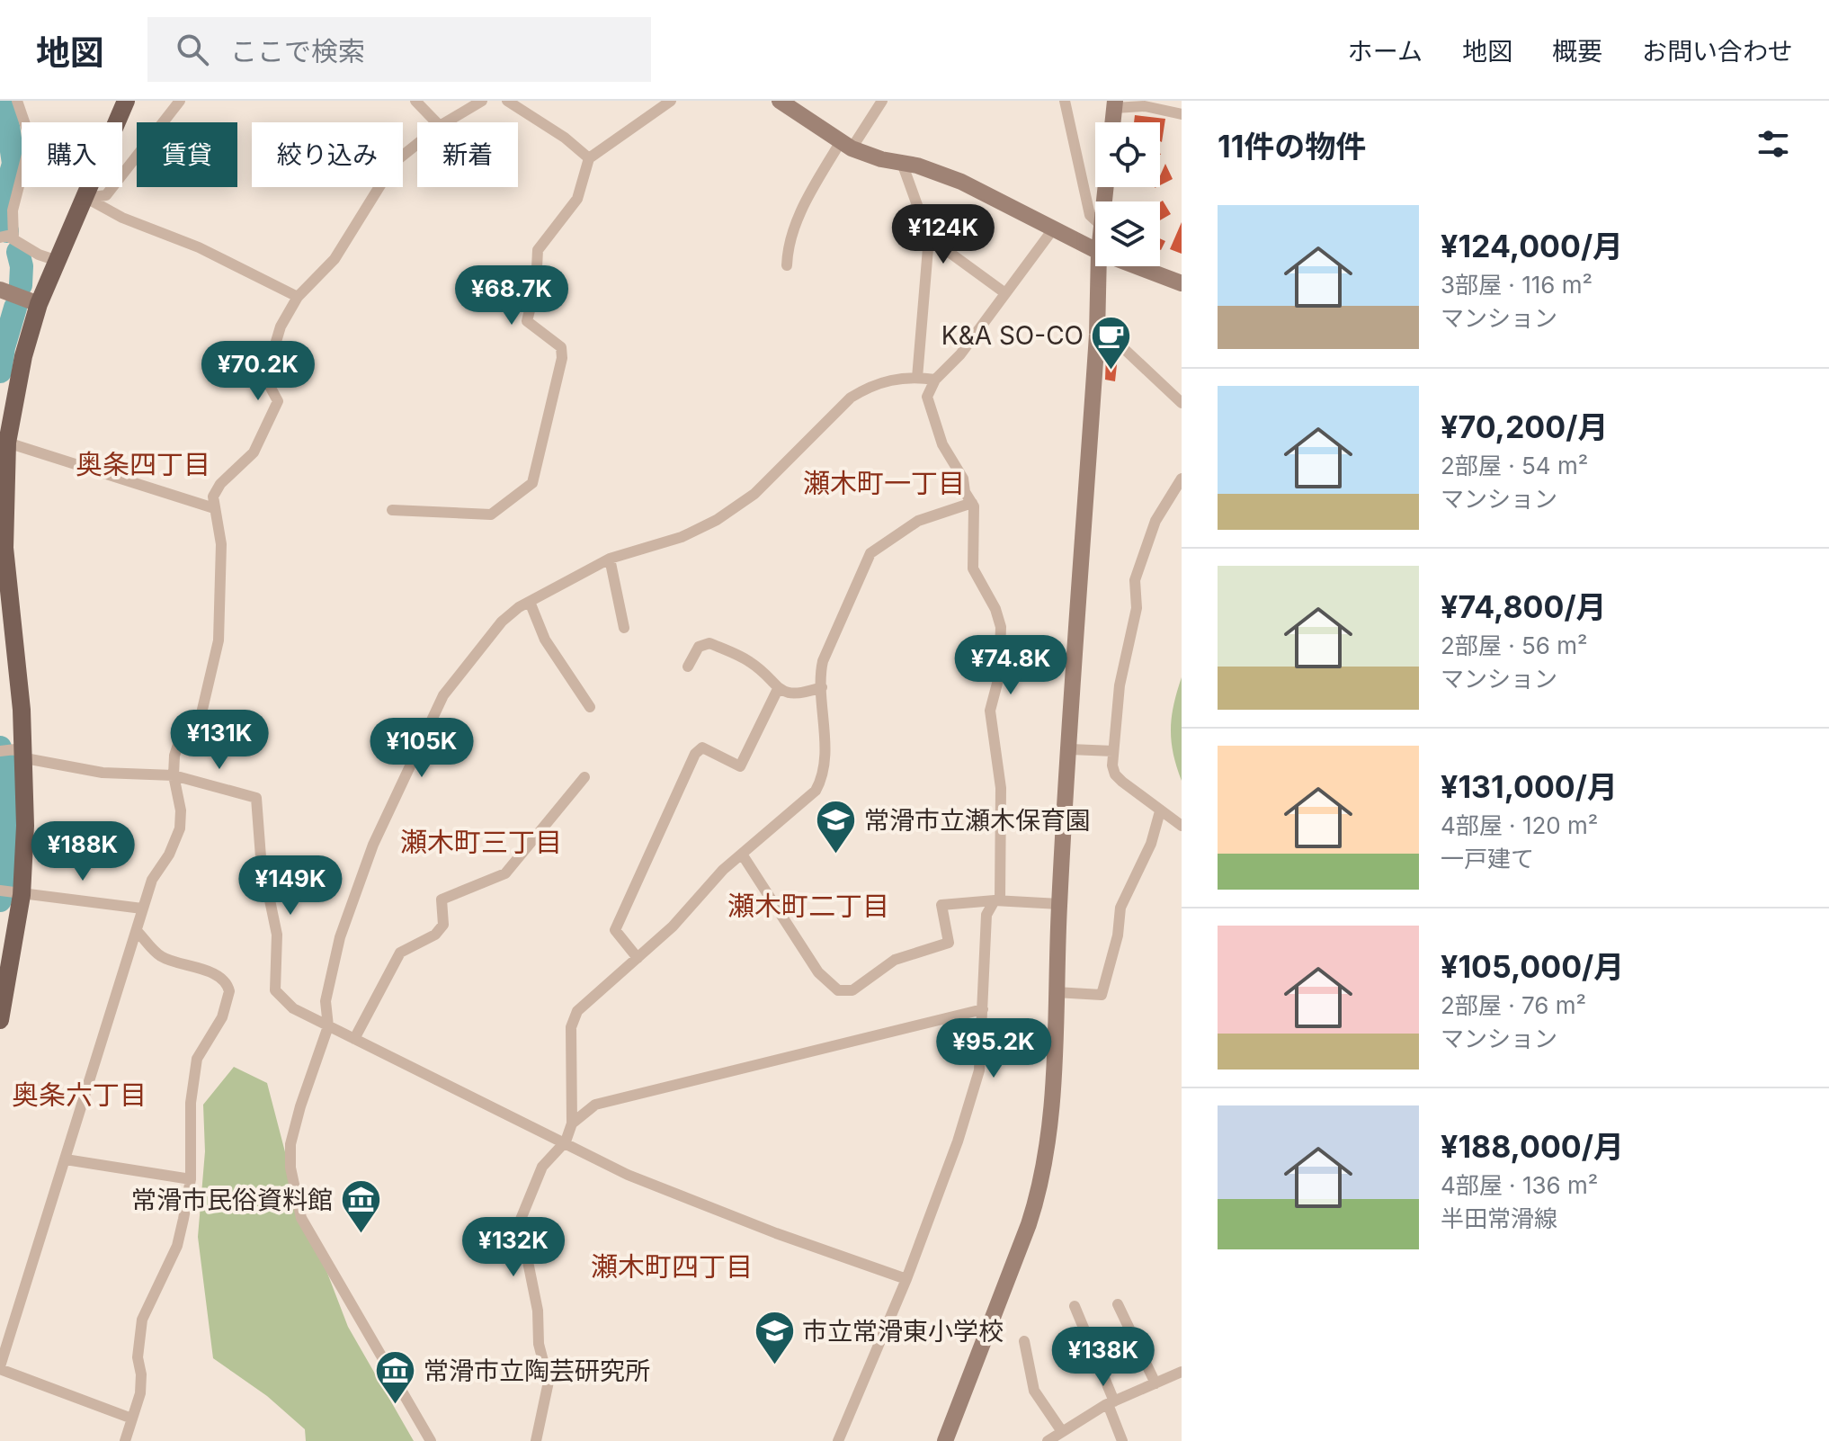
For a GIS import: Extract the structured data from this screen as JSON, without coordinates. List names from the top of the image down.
{
  "districts": [
    "奥条四丁目",
    "瀬木町一丁目",
    "瀬木町三丁目",
    "瀬木町二丁目",
    "奥条六丁目",
    "瀬木町四丁目"
  ],
  "places": {
    "cafe": ["K&A SO-CO"],
    "school or university": ["常滑市立瀬木保育園", "市立常滑東小学校"],
    "museum": ["常滑市民俗資料館", "常滑市立陶芸研究所"]
  },
  "page": {
    "header": "地図",
    "search": "ここで検索",
    "nav": [
      "ホーム",
      "地図",
      "概要",
      "お問い合わせ"
    ],
    "heading": "11件の物件",
    "chip": [
      "購入",
      "賃貸",
      "絞り込み",
      "新着"
    ],
    "list": [
      {
        "name": "¥124,000/月",
        "note": "3部屋 · 116 m² · マンション"
      },
      {
        "name": "¥70,200/月",
        "note": "2部屋 · 54 m² · マンション"
      },
      {
        "name": "¥74,800/月",
        "note": "2部屋 · 56 m² · マンション"
      },
      {
        "name": "¥131,000/月",
        "note": "4部屋 · 120 m² · 一戸建て"
      },
      {
        "name": "¥105,000/月",
        "note": "2部屋 · 76 m² · マンション"
      },
      {
        "name": "¥188,000/月",
        "note": "4部屋 · 136 m² · 半田常滑線"
      }
    ],
    "price": [
      "¥124K",
      "¥68.7K",
      "¥70.2K",
      "¥74.8K",
      "¥131K",
      "¥105K",
      "¥188K",
      "¥149K",
      "¥95.2K",
      "¥132K",
      "¥138K"
    ]
  }
}
